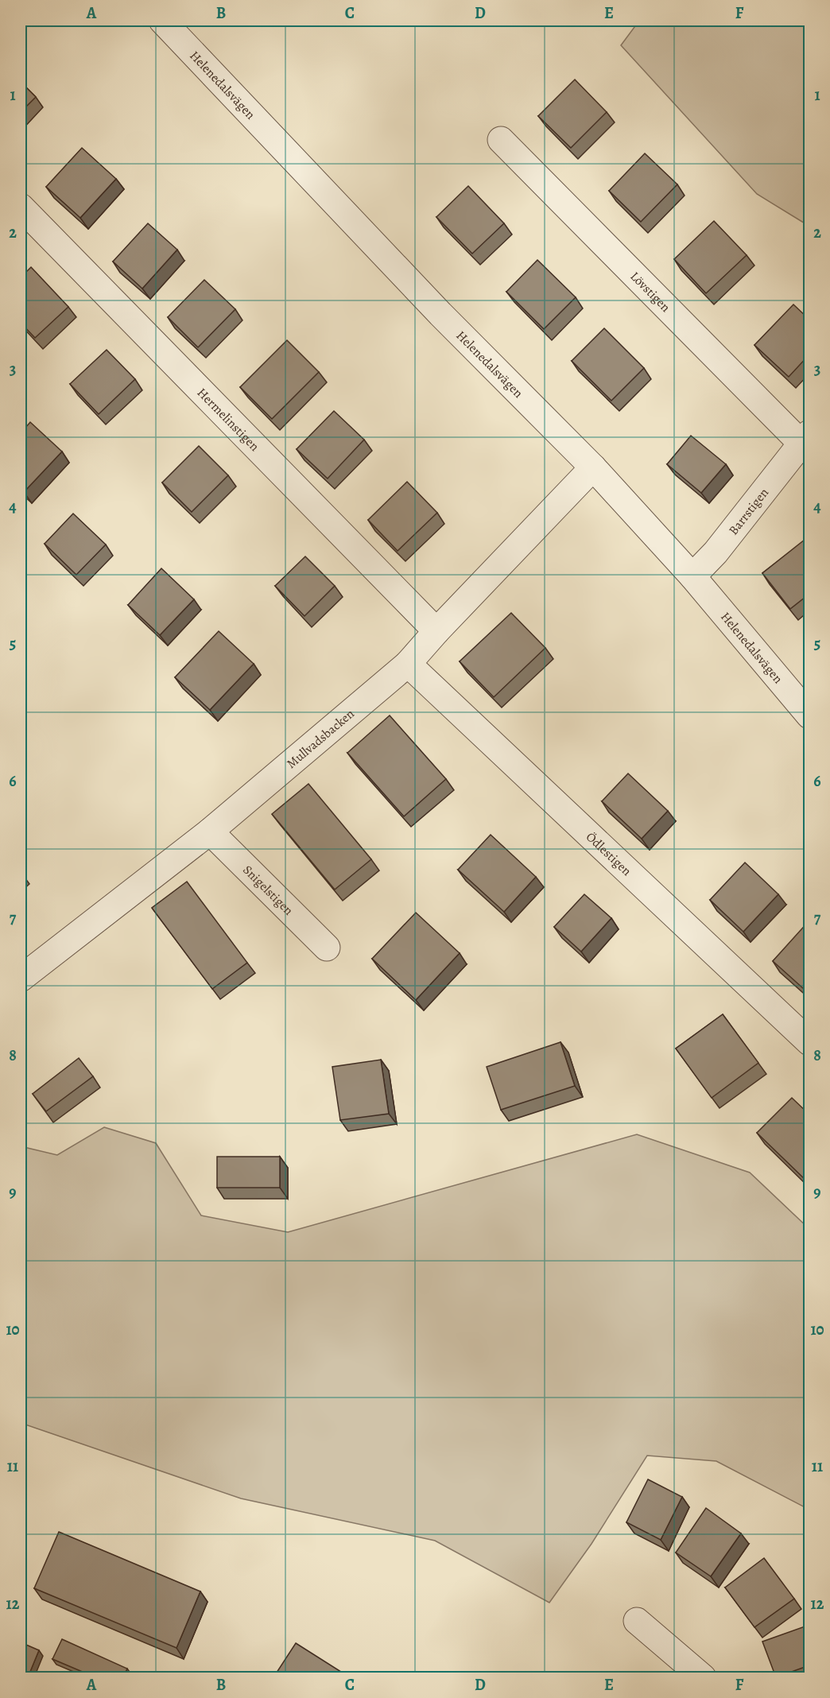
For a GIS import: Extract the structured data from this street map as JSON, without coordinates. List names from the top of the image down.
{
  "streets": {
    "street": [
      "Helenedalsvägen",
      "Lövstigen",
      "Hermelinstigen",
      "Barrstigen",
      "Mullvadsbacken",
      "Ödlestigen",
      "Snigelstigen"
    ]
  },
  "crossings": [
    ["Helenedalsvägen", "Barrstigen"],
    ["Helenedalsvägen", "Mullvadsbacken"],
    ["Lövstigen", "Barrstigen"],
    ["Hermelinstigen", "Mullvadsbacken"],
    ["Mullvadsbacken", "Ödlestigen"],
    ["Mullvadsbacken", "Snigelstigen"]
  ],
  "grid": {
    "columns": [
      "A",
      "B",
      "C",
      "D",
      "E",
      "F"
    ],
    "rows": [
      "1",
      "2",
      "3",
      "4",
      "5",
      "6",
      "7",
      "8",
      "9",
      "10",
      "11",
      "12"
    ]
  }
}
